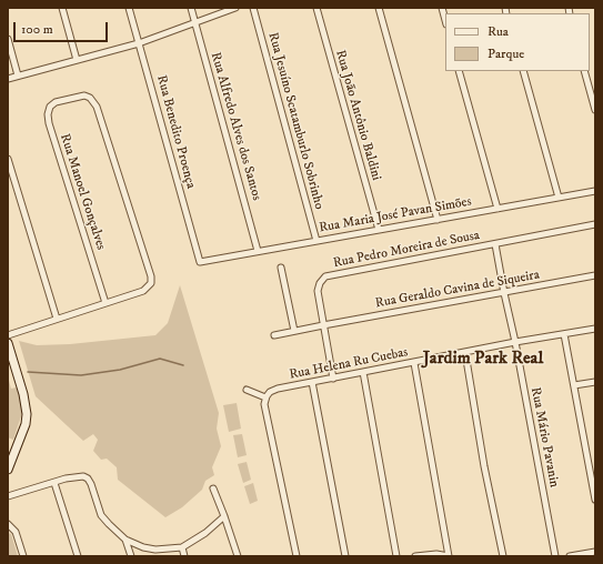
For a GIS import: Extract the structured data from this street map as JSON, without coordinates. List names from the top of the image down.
{
  "streets": {
    "street": [
      "Rua João Antônio Baldini",
      "Rua Jesuíno Scatamburlo Sobrinho",
      "Rua Alfredo Alves dos Santos",
      "Rua Benedito Proença",
      "Rua Manoel Gonçalves",
      "Rua Maria José Pavan Simões",
      "Rua Pedro Moreira de Sousa",
      "Rua Geraldo Cavina de Siqueira",
      "Rua Helena Ru Cuebas",
      "Rua Mário Pavanin"
    ]
  },
  "crossings": [
    ["Rua João Antônio Baldini", "Rua Maria José Pavan Simões"],
    ["Rua Jesuíno Scatamburlo Sobrinho", "Rua Maria José Pavan Simões"],
    ["Rua Alfredo Alves dos Santos", "Rua Maria José Pavan Simões"],
    ["Rua Benedito Proença", "Rua Maria José Pavan Simões"],
    ["Rua Pedro Moreira de Sousa", "Rua Geraldo Cavina de Siqueira"],
    ["Rua Pedro Moreira de Sousa", "Rua Helena Ru Cuebas"],
    ["Rua Pedro Moreira de Sousa", "Rua Mário Pavanin"],
    ["Rua Geraldo Cavina de Siqueira", "Rua Mário Pavanin"],
    ["Rua Helena Ru Cuebas", "Rua Mário Pavanin"]
  ],
  "districts": ["Jardim Park Real"],
  "legend": ["Rua", "Parque"],
  "scale_bar": "100 m"
}
